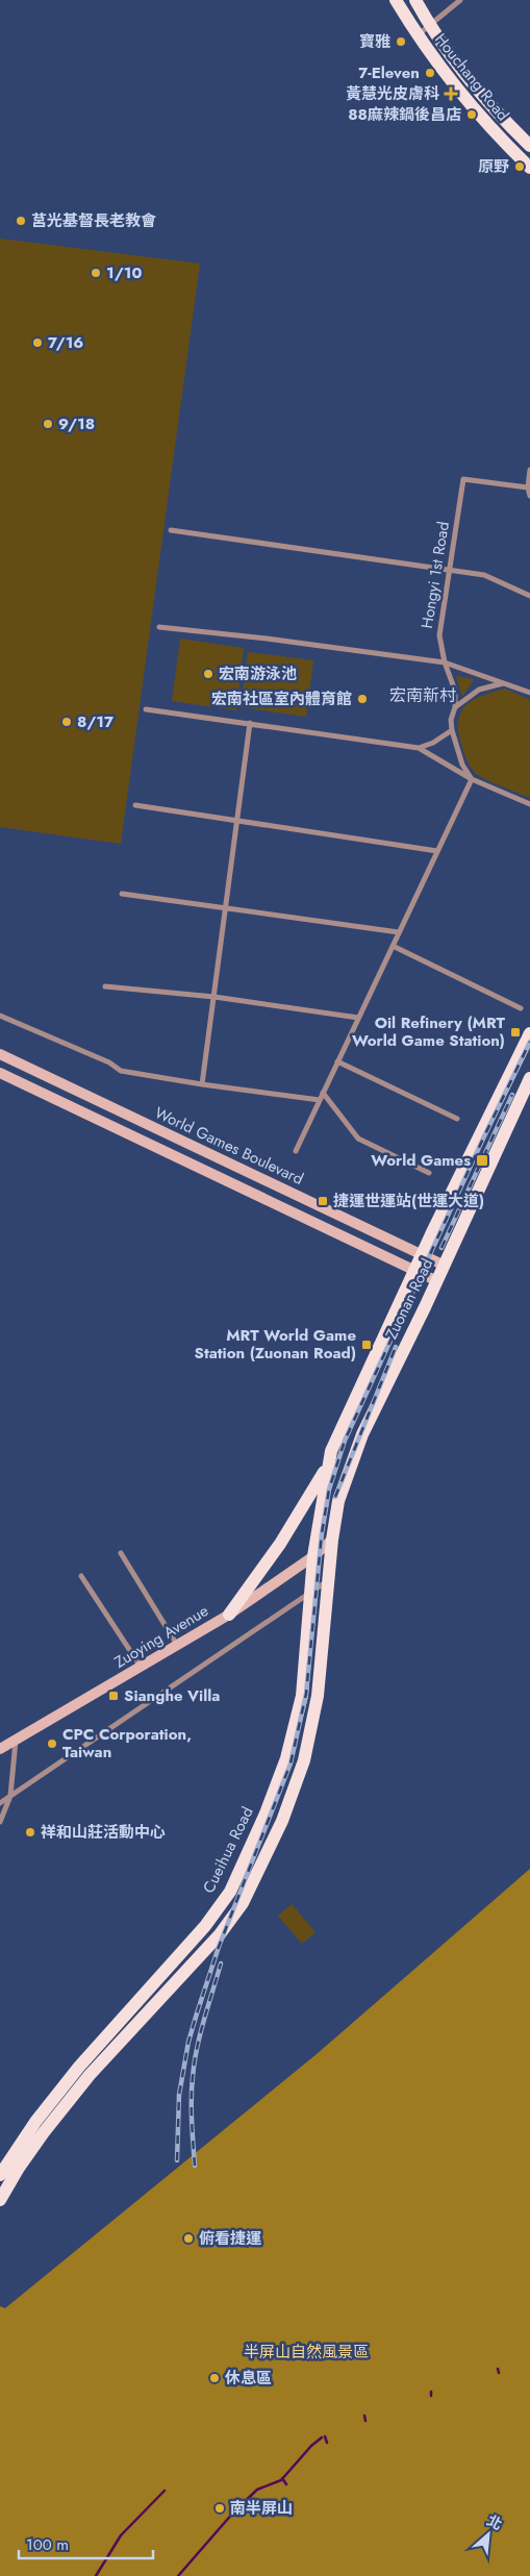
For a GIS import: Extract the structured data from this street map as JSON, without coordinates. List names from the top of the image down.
{
  "streets": {
    "main road": ["Houchang Road", "Zuonan Road", "Cueihua Road"],
    "street": ["Hongyi 1st Road", "World Games Boulevard", "Zuoying Avenue"]
  },
  "crossings": [
    ["World Games Boulevard", "Zuonan Road"],
    ["Zuonan Road", "Zuoying Avenue"],
    ["Zuonan Road", "Cueihua Road"],
    ["Zuoying Avenue", "Cueihua Road"]
  ],
  "districts": ["宏南新村"],
  "parks": ["半屏山自然風景區"],
  "places": {
    "other": [
      "寶雅",
      "7-Eleven",
      "88麻辣鍋後昌店",
      "原野",
      "莒光基督長老教會",
      "1/10",
      "7/16",
      "9/18",
      "宏南游泳池",
      "宏南社區室內體育館",
      "8/17",
      "CPC Corporation, Taiwan",
      "祥和山莊活動中心",
      "俯看捷運",
      "休息區",
      "南半屏山"
    ],
    "health": ["黃慧光皮膚科"],
    "transit": [
      "Oil Refinery (MRT World Game Station)",
      "World Games",
      "捷運世運站(世運大道)",
      "MRT World Game Station (Zuonan Road)",
      "Sianghe Villa"
    ]
  },
  "scale_bar": "100 m",
  "north": "top right"
}
